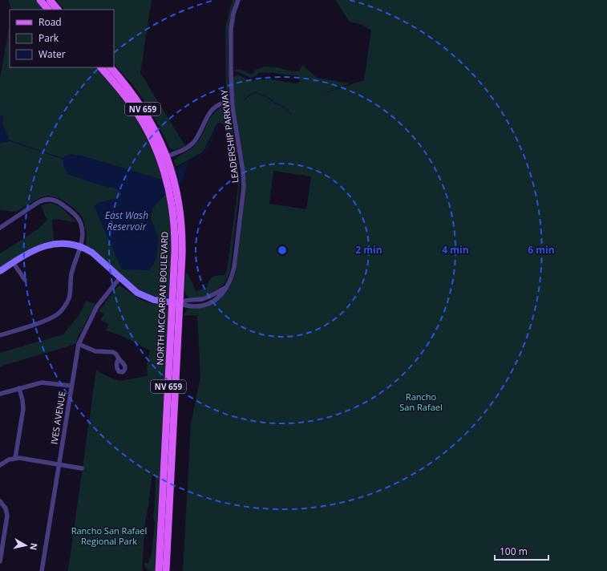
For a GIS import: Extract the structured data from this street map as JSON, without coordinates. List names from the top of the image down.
{
  "streets": {
    "main road": ["NV 659", "NORTH MCCARRAN BOULEVARD"],
    "street": ["LEADERSHIP PARKWAY", "IVES AVENUE"]
  },
  "crossings": [
    ["NV 659", "NORTH MCCARRAN BOULEVARD"],
    ["LEADERSHIP PARKWAY", "NORTH MCCARRAN BOULEVARD"]
  ],
  "water": ["East Wash Reservoir"],
  "parks": ["Rancho San Rafael", "Rancho San Rafael Regional Park"],
  "legend": ["Road", "Park", "Water"],
  "scale_bar": "100 m",
  "north": "right",
  "rings": ["2 min", "4 min", "6 min"]
}
